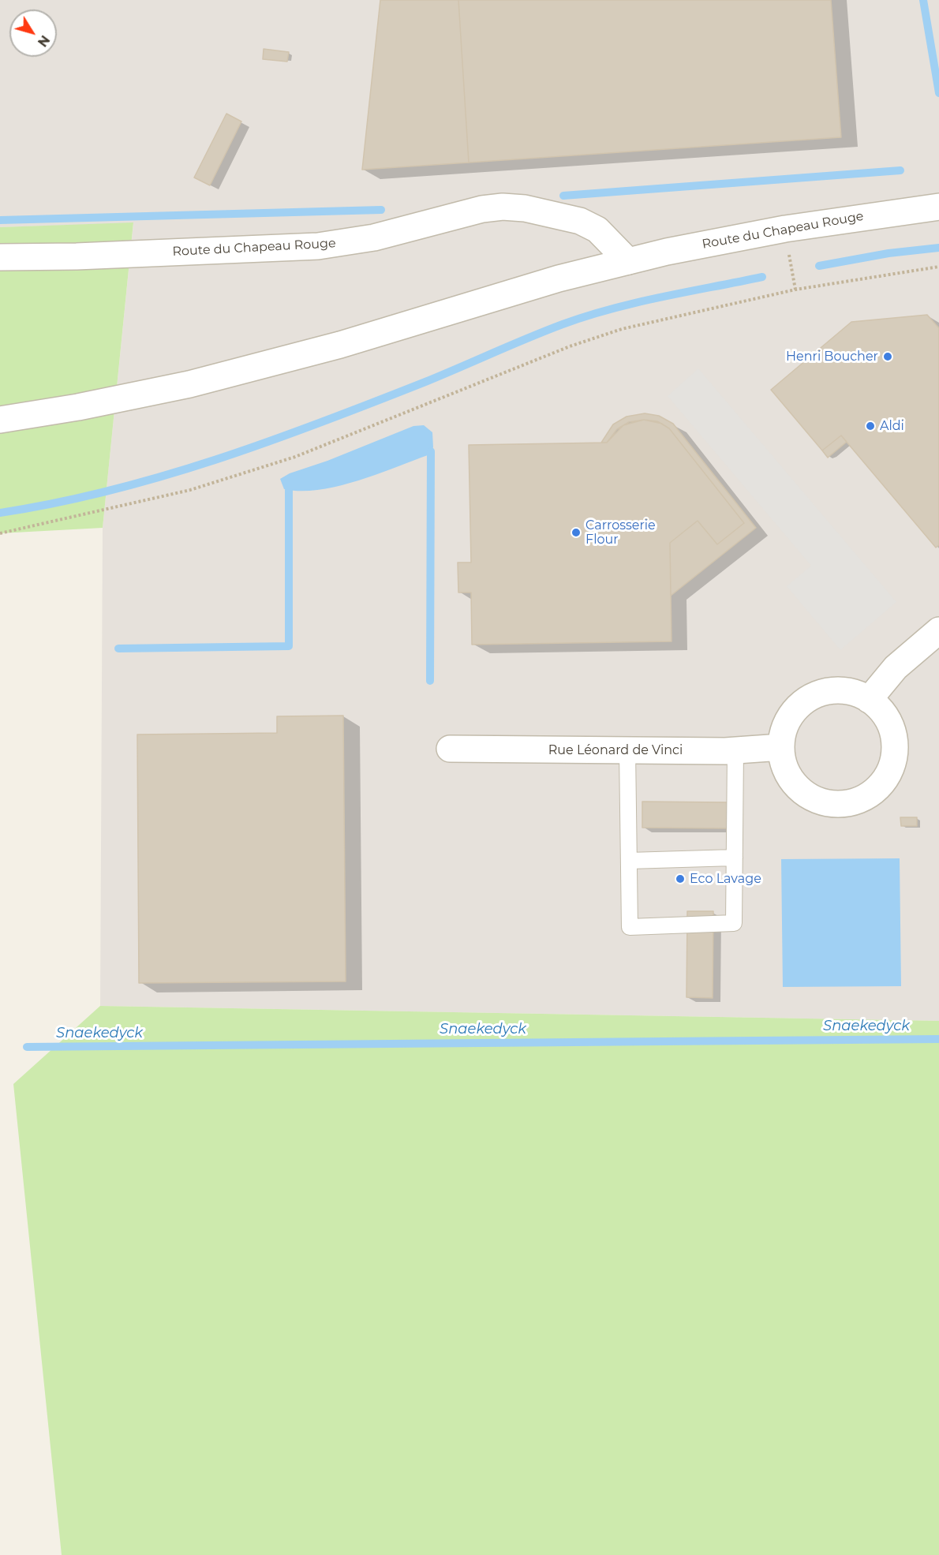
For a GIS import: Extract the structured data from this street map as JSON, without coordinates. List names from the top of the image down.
{
  "streets": {
    "street": ["Route du Chapeau Rouge", "Rue Léonard de Vinci"]
  },
  "water": ["Snaekedyck"],
  "places": [
    "Henri Boucher",
    "Aldi",
    "Carrosserie Flour",
    "Eco Lavage"
  ],
  "north": "bottom right"
}
